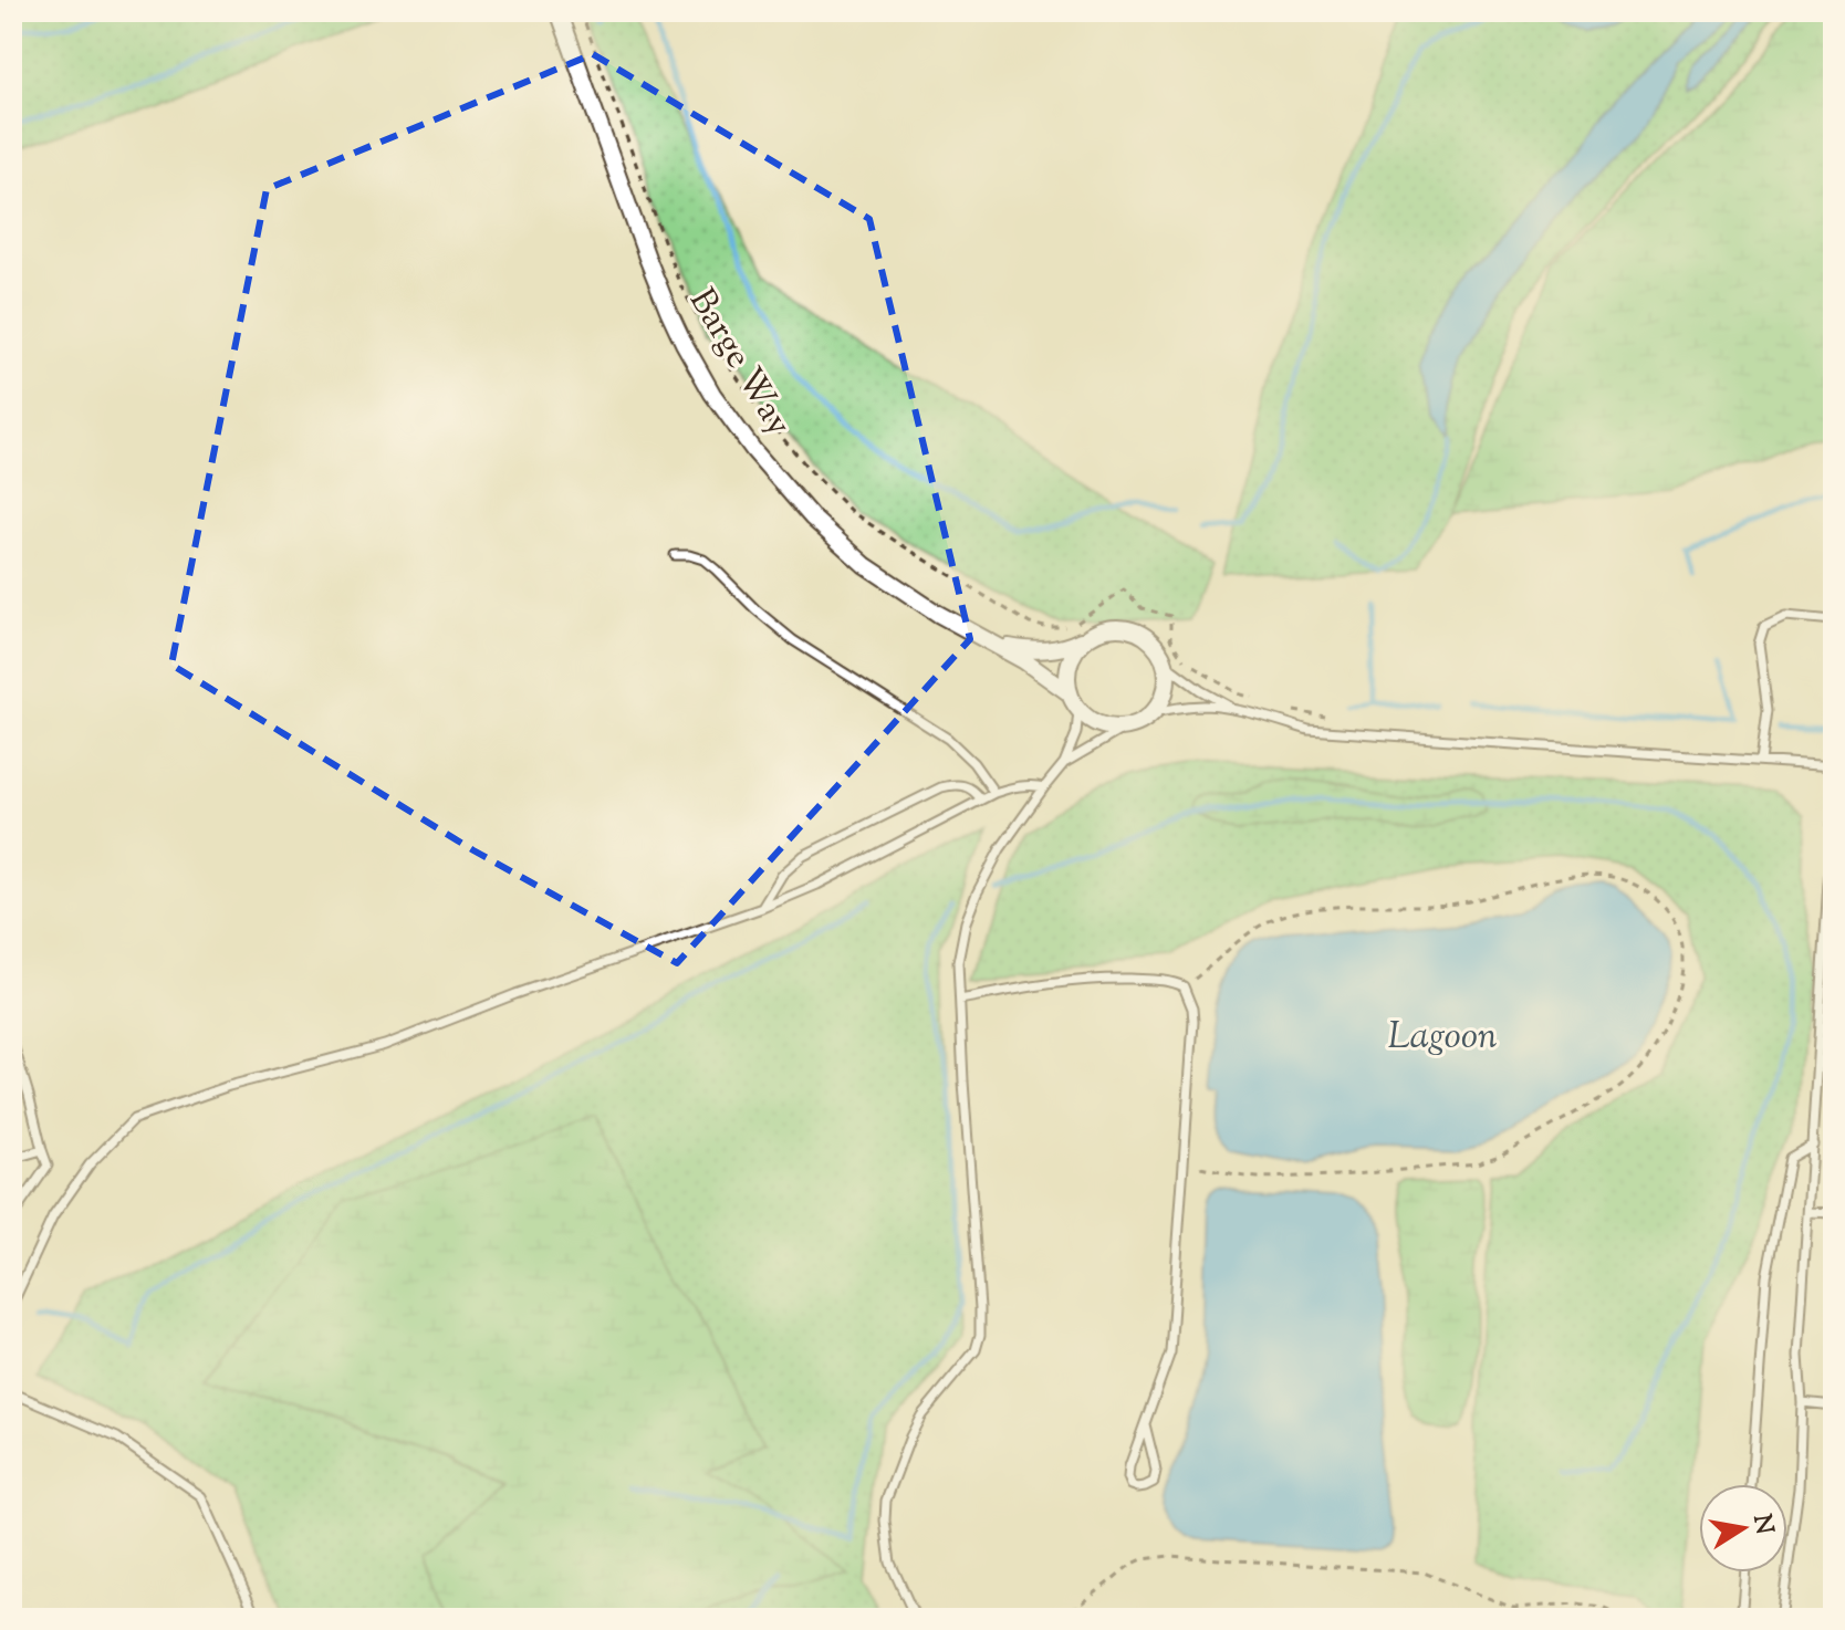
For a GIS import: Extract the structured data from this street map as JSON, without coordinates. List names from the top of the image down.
{
  "streets": {
    "street": ["Barge Way"]
  },
  "water": ["Lagoon"],
  "north": "right"
}
